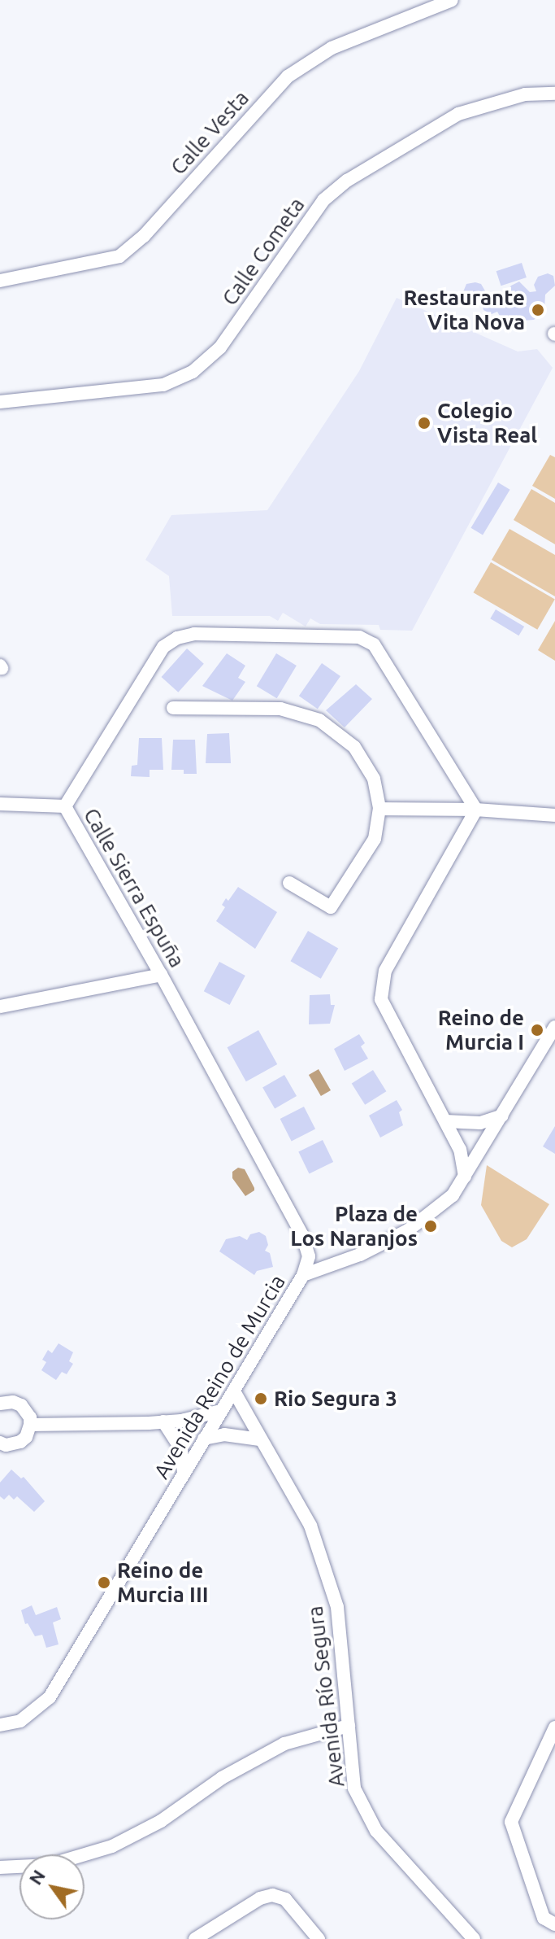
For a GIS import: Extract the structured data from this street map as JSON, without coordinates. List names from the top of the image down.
{
  "streets": {
    "street": [
      "Calle Vesta",
      "Calle Cometa",
      "Calle Sierra Espuña",
      "Avenida Reino de Murcia",
      "Avenida Río Segura"
    ]
  },
  "crossings": [
    ["Calle Sierra Espuña", "Avenida Reino de Murcia"],
    ["Avenida Reino de Murcia", "Avenida Río Segura"]
  ],
  "places": [
    "Restaurante Vita Nova",
    "Colegio Vista Real",
    "Reino de Murcia I",
    "Plaza de Los Naranjos",
    "Rio Segura 3",
    "Reino de Murcia III"
  ],
  "north": "top left"
}
